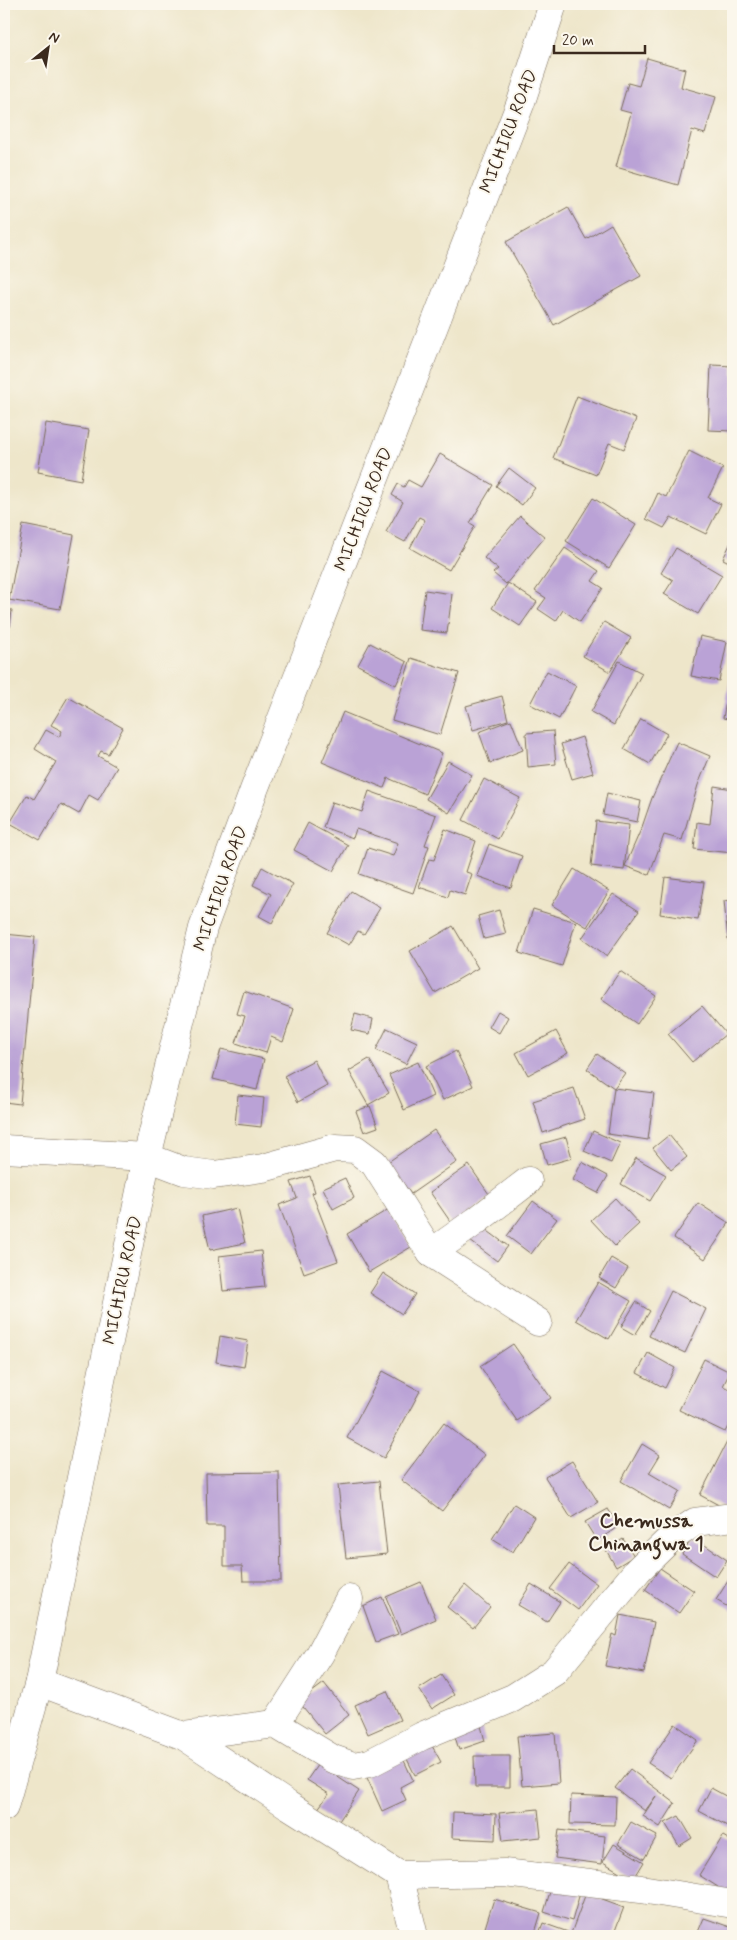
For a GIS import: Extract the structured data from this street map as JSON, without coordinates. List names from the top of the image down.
{
  "streets": {
    "street": ["MICHIRU ROAD"]
  },
  "districts": ["Chemussa Chinangwa 1"],
  "scale_bar": "20 m",
  "north": "top right"
}
